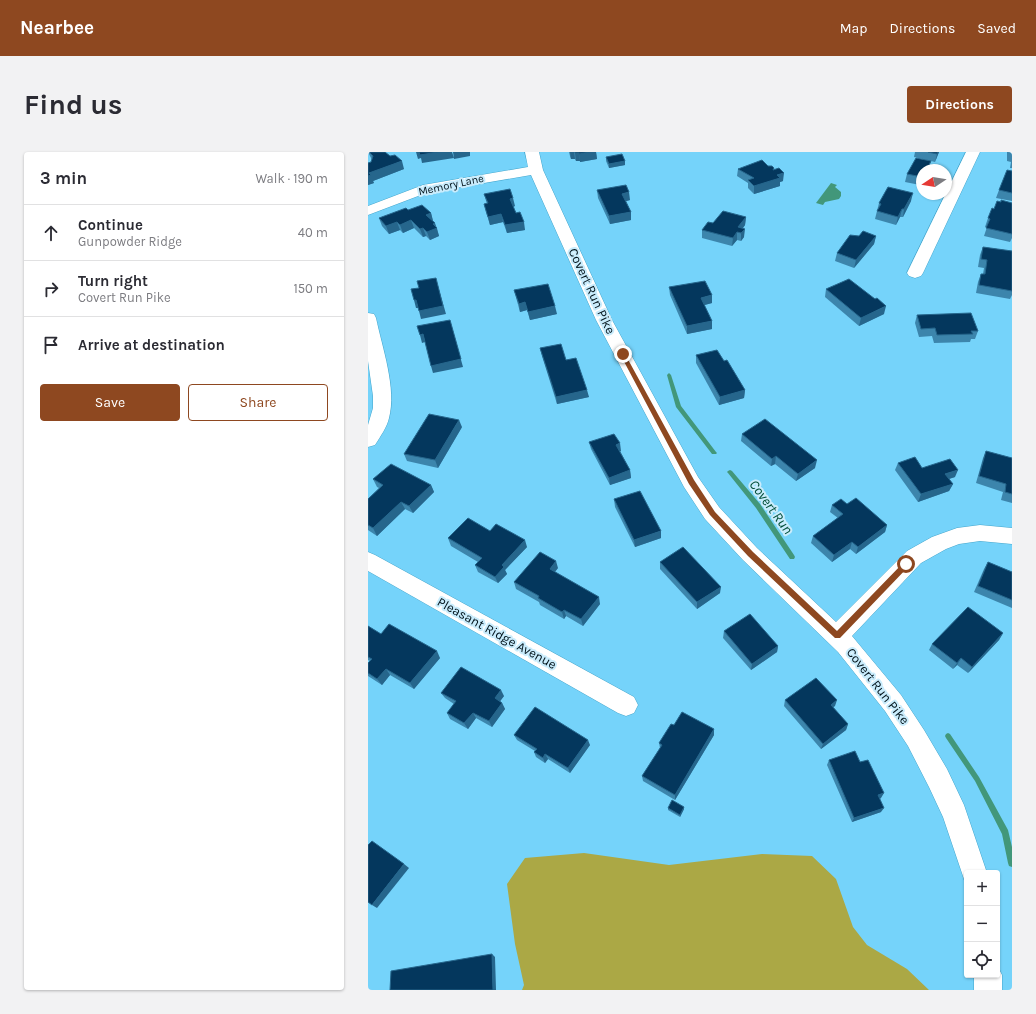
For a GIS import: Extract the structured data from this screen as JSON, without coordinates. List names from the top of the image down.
{
  "streets": {
    "street": ["Memory Lane", "Covert Run Pike", "Pleasant Ridge Avenue"]
  },
  "crossings": [
    ["Memory Lane", "Covert Run Pike"]
  ],
  "water": ["Covert Run"],
  "north": "left",
  "page": {
    "header": "Nearbee",
    "nav": ["Map", "Directions", "Saved"],
    "buttons": [
      "Directions",
      ["Save", "Share"]
    ],
    "title": "Find us",
    "heading": ["3 min", "Walk · 190 m"],
    "list": [
      ["Continue", "Gunpowder Ridge", "40 m"],
      ["Turn right", "Covert Run Pike", "150 m"],
      "Arrive at destination"
    ],
    "map_buttons": ["+", "−"]
  }
}
